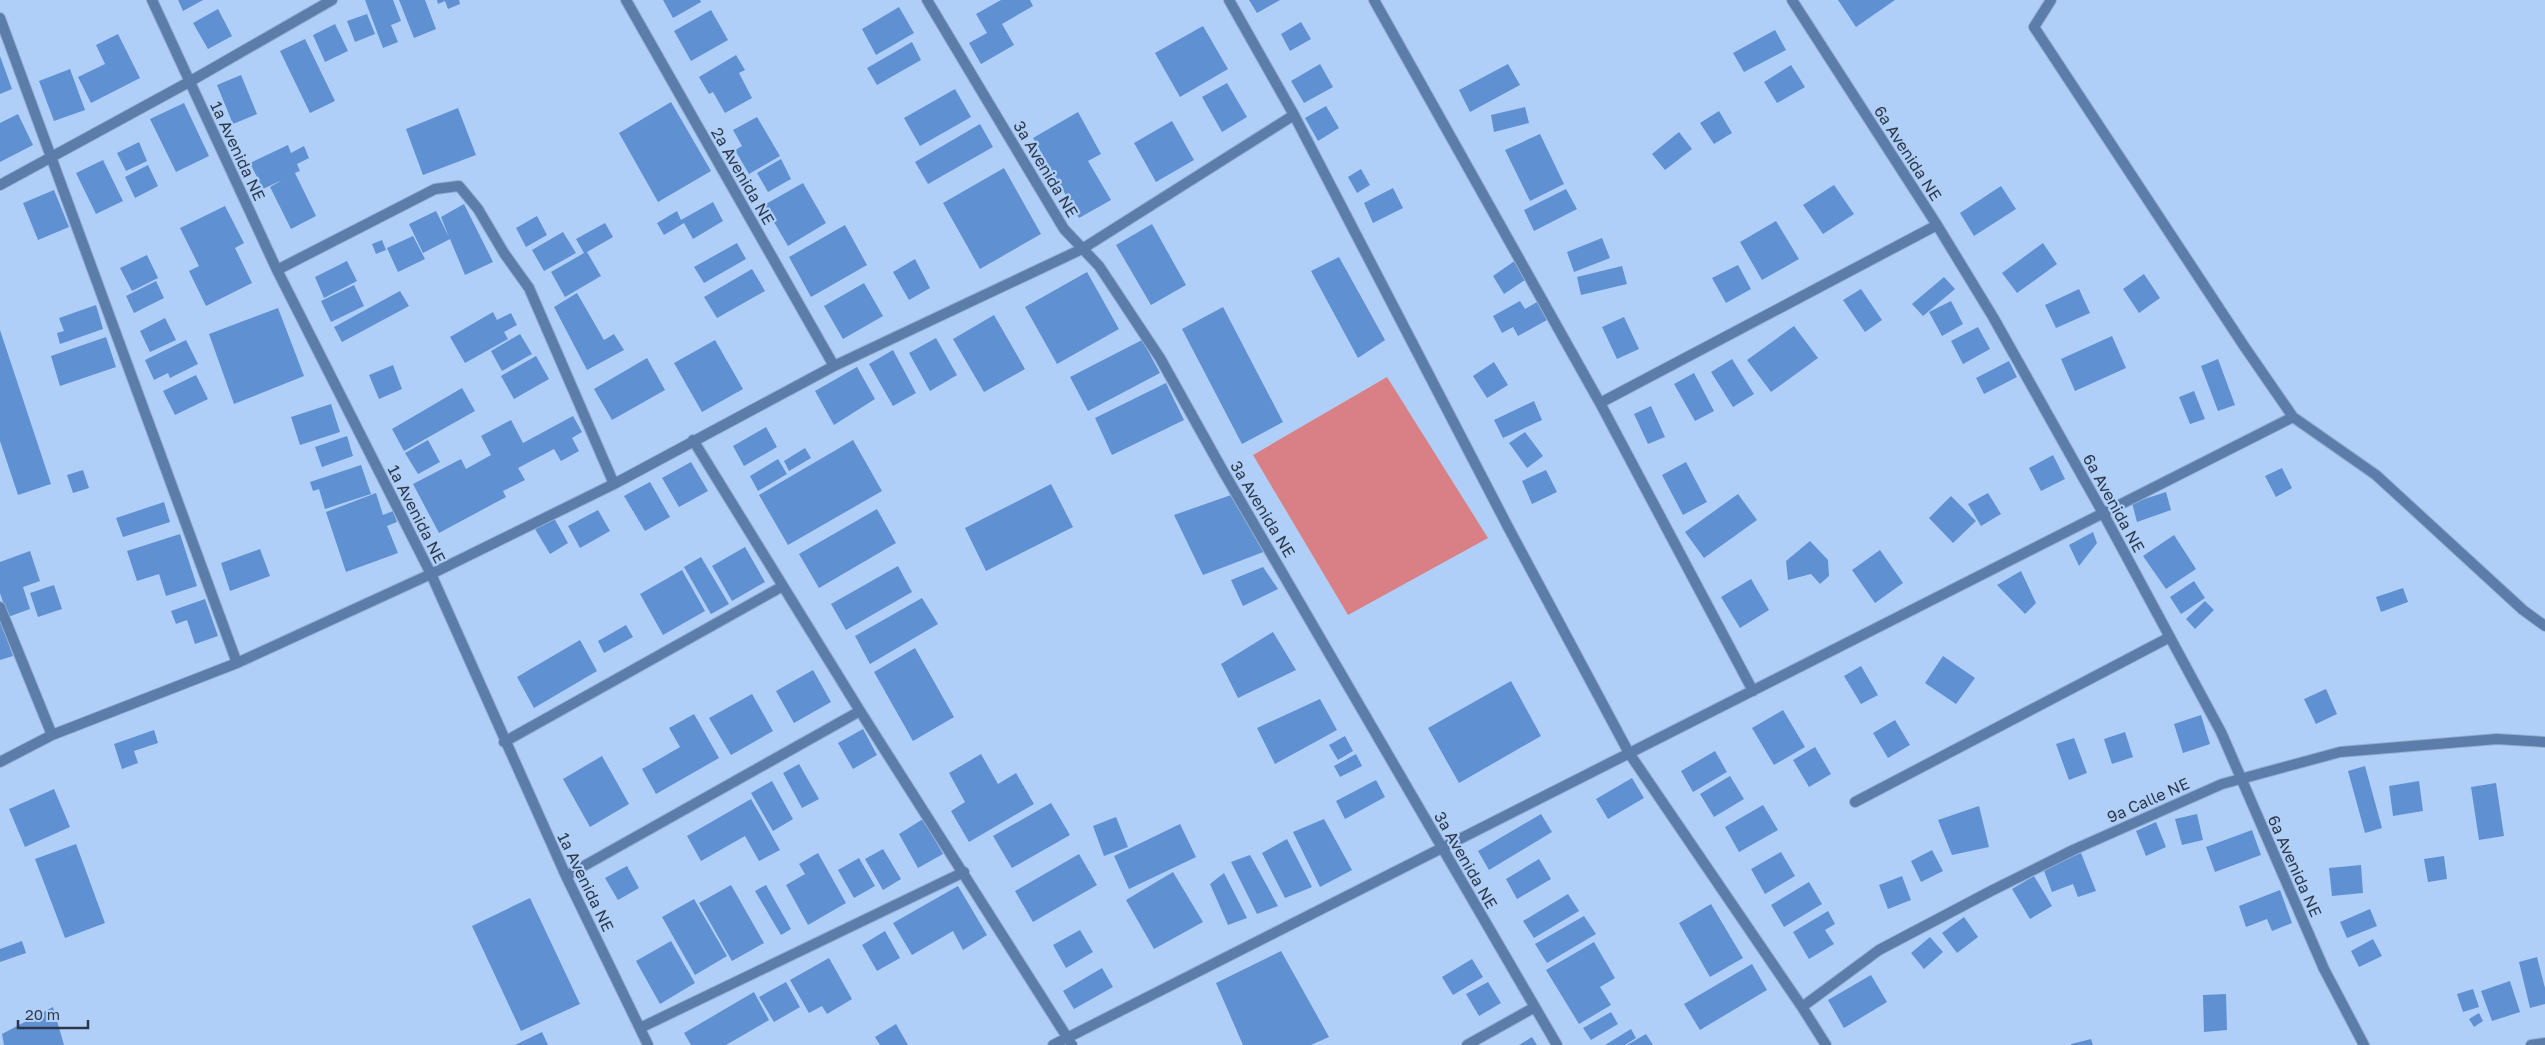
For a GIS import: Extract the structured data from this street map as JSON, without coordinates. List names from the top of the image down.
{
  "streets": {
    "street": [
      "1a Avenida NE",
      "6a Avenida NE",
      "3a Avenida NE",
      "2a Avenida NE",
      "9a Calle NE"
    ]
  },
  "crossings": [
    ["6a Avenida NE", "9a Calle NE"]
  ],
  "scale_bar": "20 m"
}
